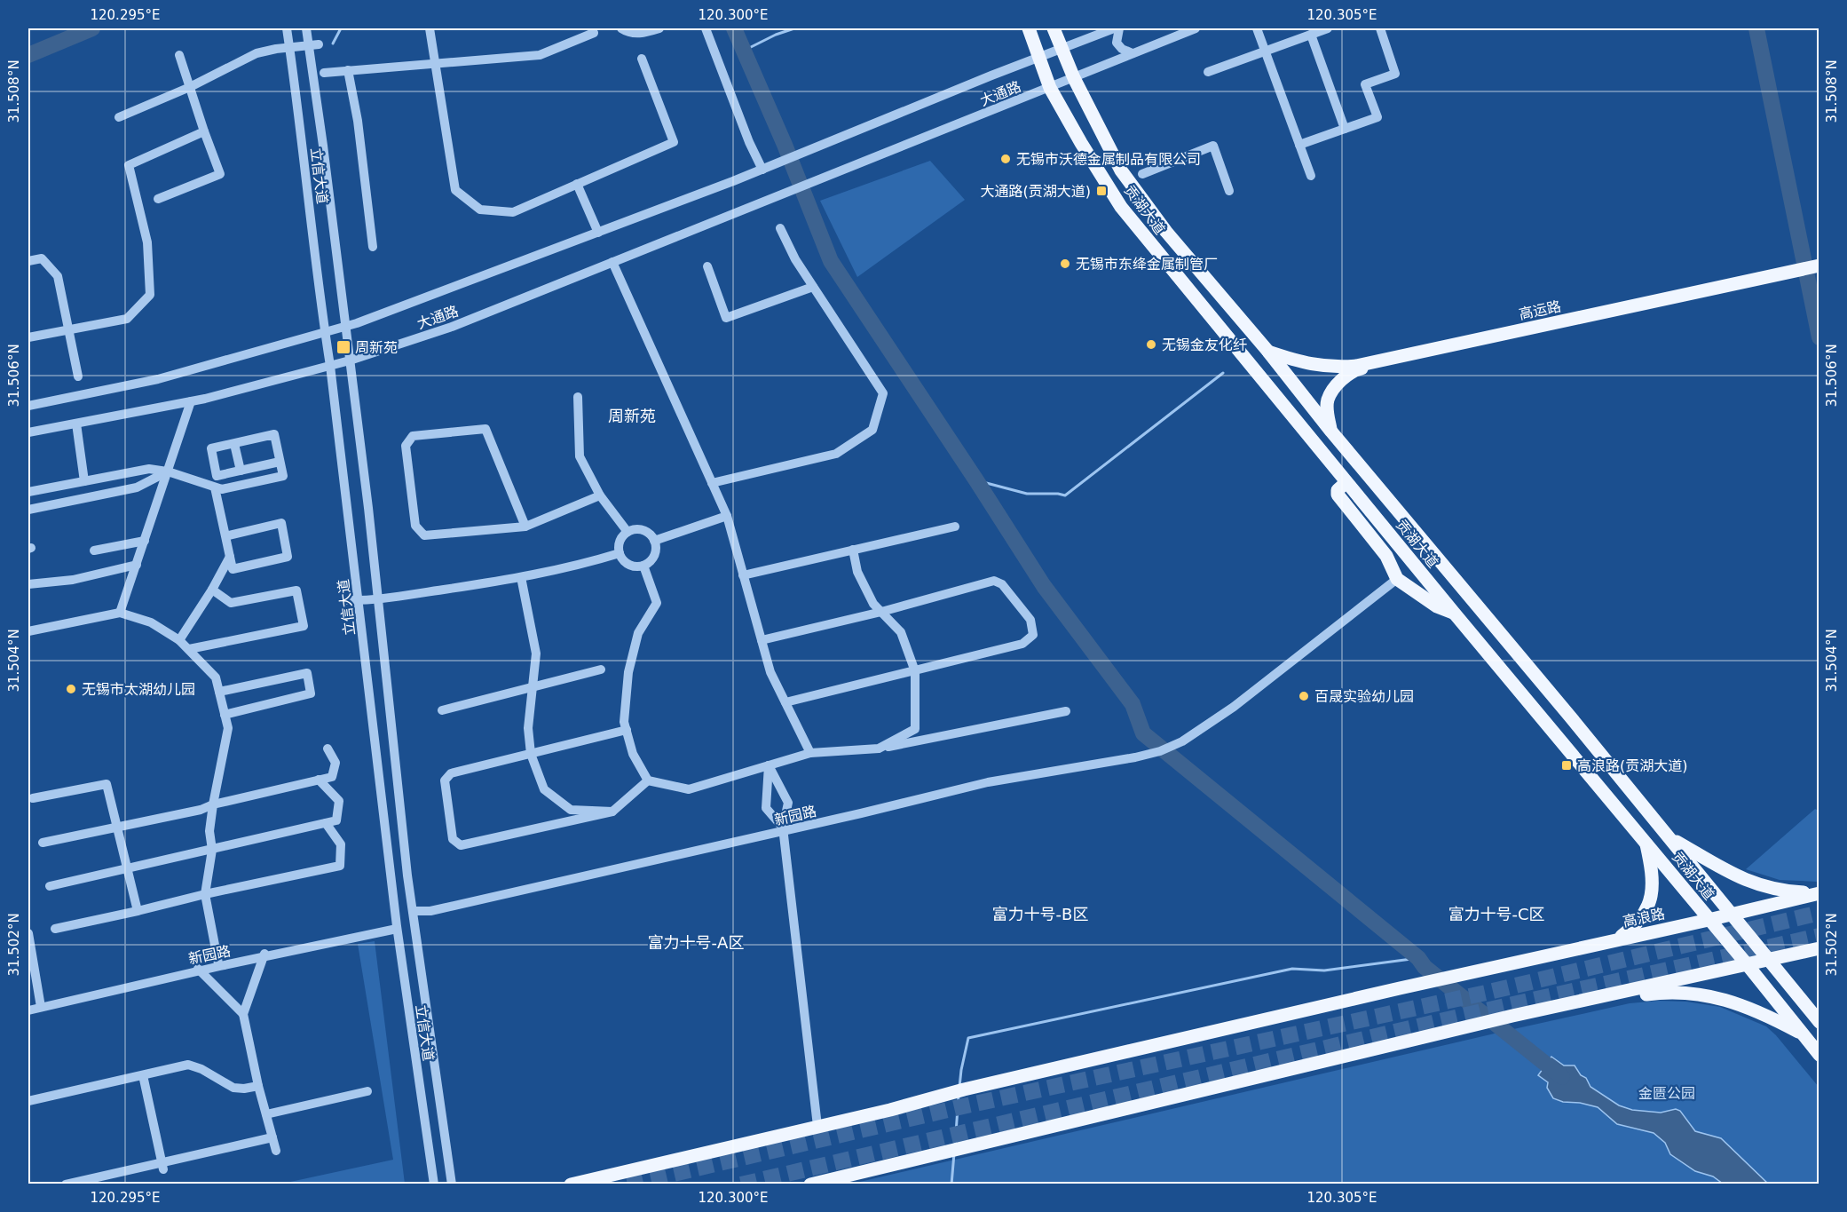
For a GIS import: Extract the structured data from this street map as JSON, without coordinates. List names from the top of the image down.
{
  "streets": {
    "main road": ["贡湖大道", "高运路", "高浪路"],
    "street": ["大通路", "立信大道", "新园路"]
  },
  "crossings": [
    ["大通路", "立信大道"],
    ["大通路", "贡湖大道"],
    ["立信大道", "新园路"],
    ["贡湖大道", "高运路"],
    ["贡湖大道", "高浪路"]
  ],
  "districts": [
    "周新苑",
    "富力十号-B区",
    "富力十号-C区",
    "富力十号-A区"
  ],
  "parks": ["金匮公园"],
  "places": {
    "other": [
      "无锡市沃德金属制品有限公司",
      "无锡市东绛金属制管厂",
      "无锡金友化纤",
      "无锡市太湖幼儿园",
      "百晟实验幼儿园"
    ],
    "transit": ["大通路(贡湖大道)", "周新苑", "高浪路(贡湖大道)"]
  },
  "coordinates": [
    "120.295°E",
    "120.300°E",
    "120.305°E",
    "31.508°N",
    "31.506°N",
    "31.504°N",
    "31.502°N"
  ]
}
